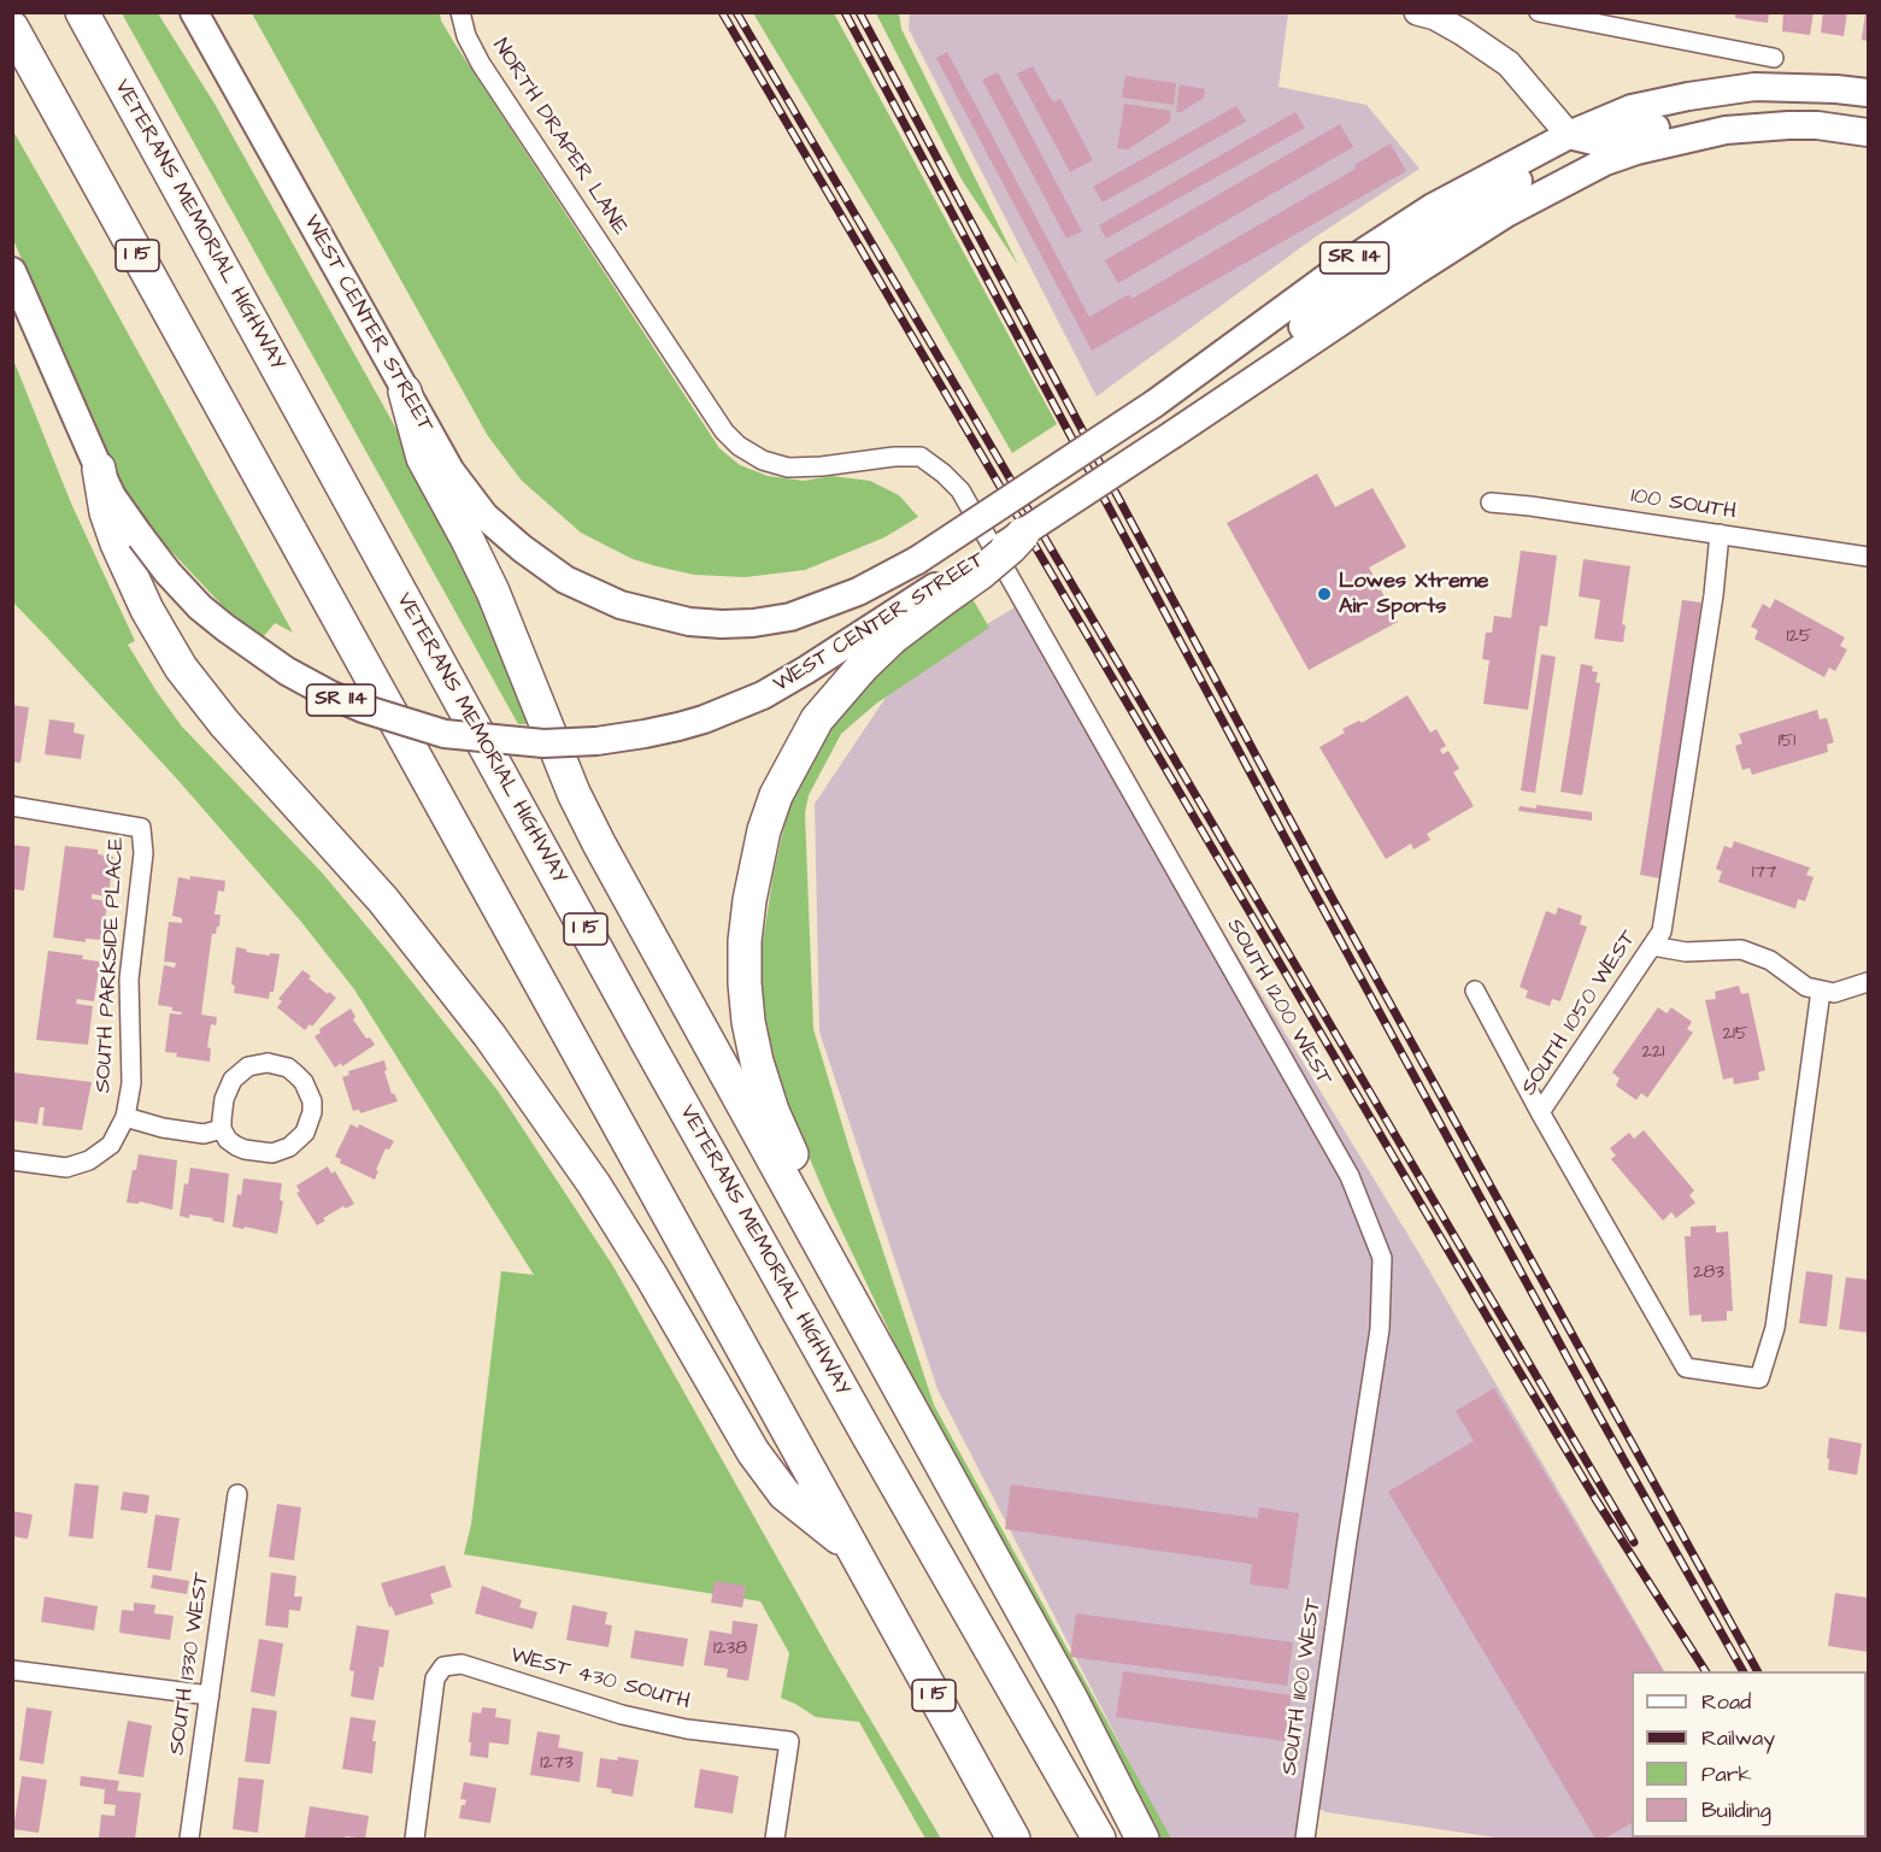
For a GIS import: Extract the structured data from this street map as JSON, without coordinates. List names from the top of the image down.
{
  "streets": {
    "highway": ["VETERANS MEMORIAL HIGHWAY", "I 15"],
    "main road": ["SR 114", "WEST CENTER STREET"],
    "street": [
      "NORTH DRAPER LANE",
      "100 SOUTH",
      "SOUTH PARKSIDE PLACE",
      "SOUTH 1200 WEST",
      "SOUTH 1050 WEST",
      "SOUTH 1330 WEST",
      "WEST 430 SOUTH",
      "SOUTH 1100 WEST"
    ]
  },
  "crossings": [
    ["NORTH DRAPER LANE", "SOUTH 1200 WEST"],
    ["100 SOUTH", "SOUTH 1050 WEST"],
    ["SOUTH 1200 WEST", "SOUTH 1100 WEST"]
  ],
  "places": ["Lowes Xtreme Air Sports"],
  "house_numbers": [
    "125",
    "151",
    "177",
    "215",
    "221",
    "283",
    "1238",
    "1273"
  ],
  "legend": [
    "Road",
    "Railway",
    "Park",
    "Building"
  ]
}
